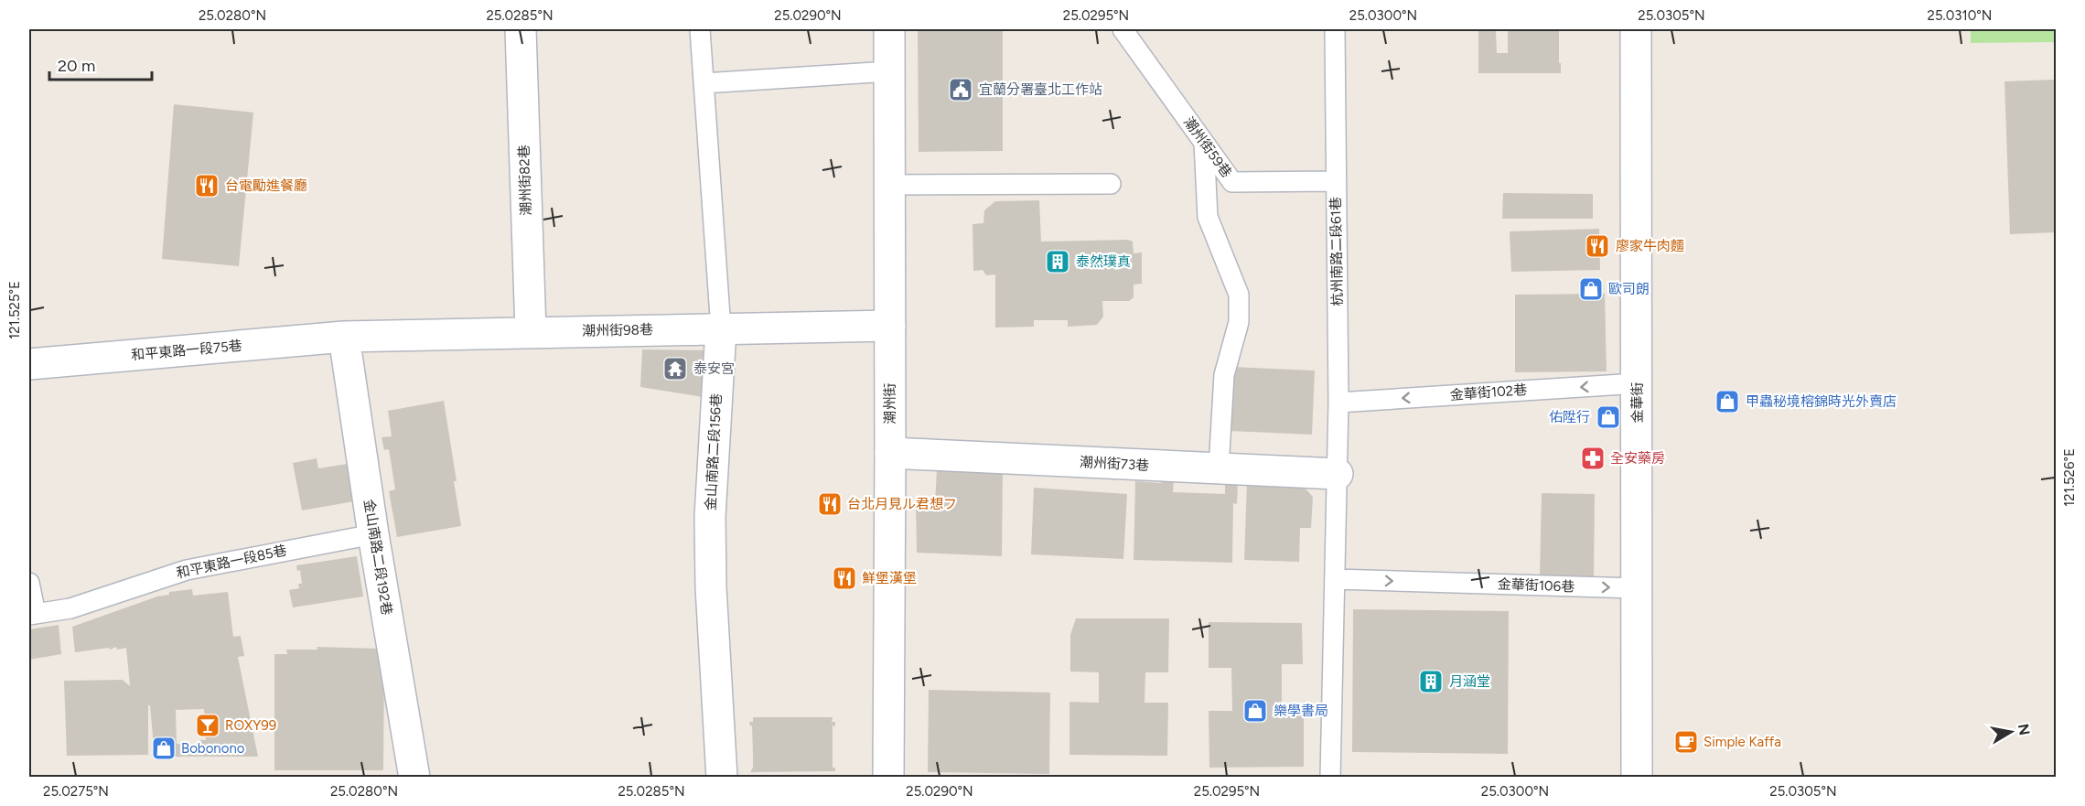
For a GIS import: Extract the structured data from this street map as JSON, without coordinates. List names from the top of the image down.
{
  "streets": {
    "street": [
      "潮州街82巷",
      "潮州街98巷",
      "和平東路一段75巷",
      "金華街",
      "潮州街",
      "金山南路二段156巷",
      "潮州街73巷",
      "金山南路二段192巷"
    ],
    "lane": [
      "潮州街59巷",
      "杭州南路二段61巷",
      "金華街102巷",
      "和平東路一段85巷",
      "金華街106巷"
    ]
  },
  "crossings": [
    ["潮州街59巷", "杭州南路二段61巷"],
    ["潮州街82巷", "潮州街98巷"],
    ["杭州南路二段61巷", "金華街102巷"],
    ["杭州南路二段61巷", "潮州街73巷"],
    ["杭州南路二段61巷", "金華街106巷"],
    ["潮州街98巷", "和平東路一段75巷"],
    ["潮州街98巷", "潮州街"],
    ["潮州街98巷", "金山南路二段156巷"],
    ["潮州街98巷", "金山南路二段192巷"],
    ["和平東路一段75巷", "金山南路二段192巷"],
    ["金華街102巷", "金華街"],
    ["金華街", "金華街106巷"],
    ["潮州街", "潮州街73巷"],
    ["金山南路二段192巷", "和平東路一段85巷"]
  ],
  "one_way": ["金華街102巷", "金華街106巷"],
  "places": {
    "public building": ["宜蘭分署臺北工作站"],
    "restaurant": [
      "台電勵進餐廳",
      "廖家牛肉麵",
      "台北月見ル君想フ",
      "鮮堡漢堡"
    ],
    "building": ["泰然璞真", "月涵堂"],
    "shop": [
      "歐司朗",
      "甲蟲秘境榕錦時光外賣店",
      "佑陞行",
      "樂學書局",
      "Bobonono"
    ],
    "temple": ["泰安宮"],
    "pharmacy": ["全安藥房"],
    "bar": ["ROXY99"],
    "cafe": ["Simple Kaffa"]
  },
  "scale_bar": "20 m",
  "north": "right",
  "coordinates": [
    "25.0280°N",
    "25.0285°N",
    "25.0290°N",
    "25.0295°N",
    "25.0300°N",
    "25.0305°N",
    "25.0310°N",
    "121.525°E",
    "121.526°E",
    "25.0275°N"
  ]
}
